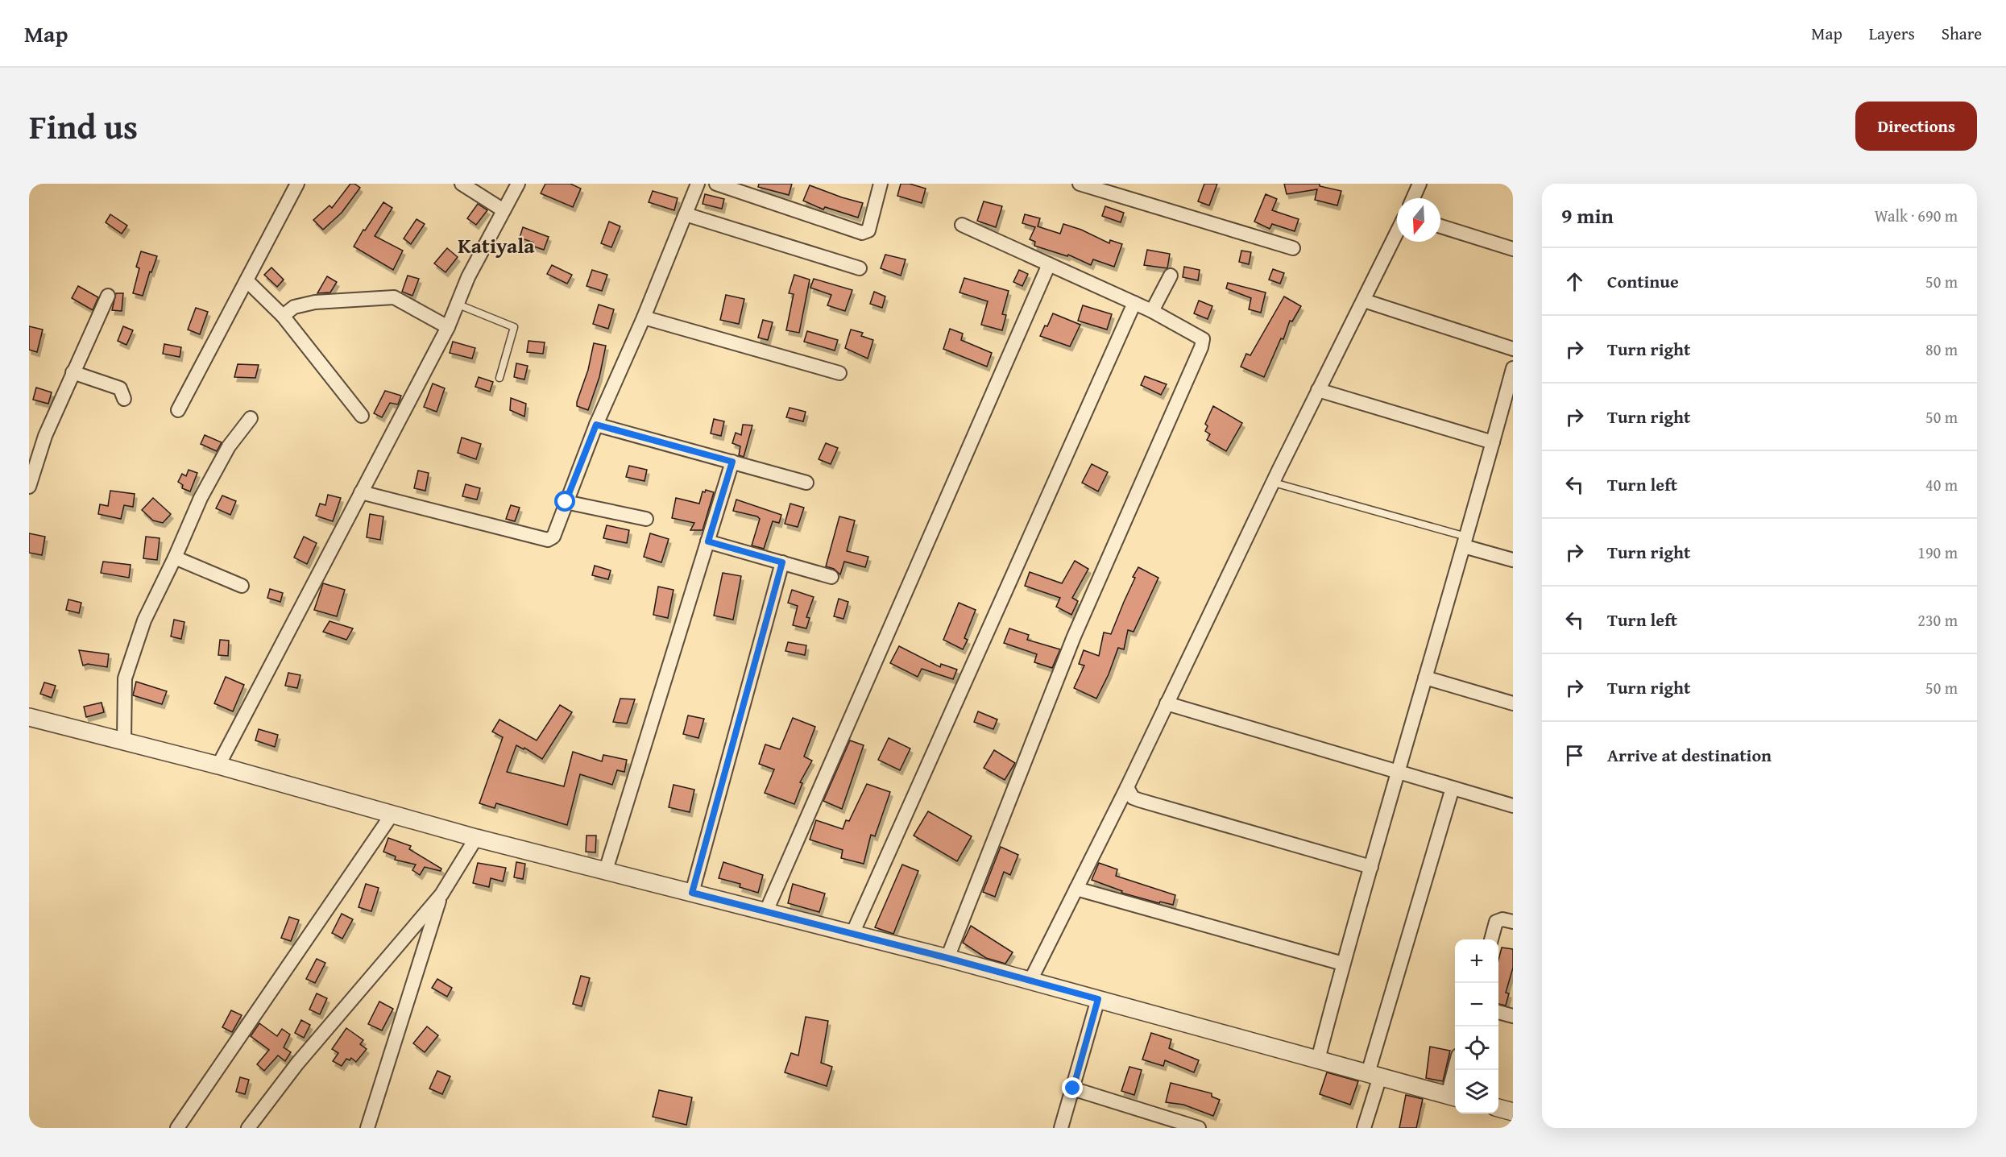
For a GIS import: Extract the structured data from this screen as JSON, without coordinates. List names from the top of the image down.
{
  "districts": ["Katiyala"],
  "north": "bottom",
  "page": {
    "header": "Map",
    "nav": ["Map", "Layers", "Share"],
    "title": "Find us",
    "buttons": "Directions",
    "heading": ["9 min", "Walk · 690 m"],
    "list": [
      ["Continue", "50 m"],
      ["Turn right", "80 m"],
      ["Turn right", "50 m"],
      ["Turn left", "40 m"],
      ["Turn right", "190 m"],
      ["Turn left", "230 m"],
      ["Turn right", "50 m"],
      "Arrive at destination"
    ],
    "map_buttons": ["+", "−"]
  }
}
